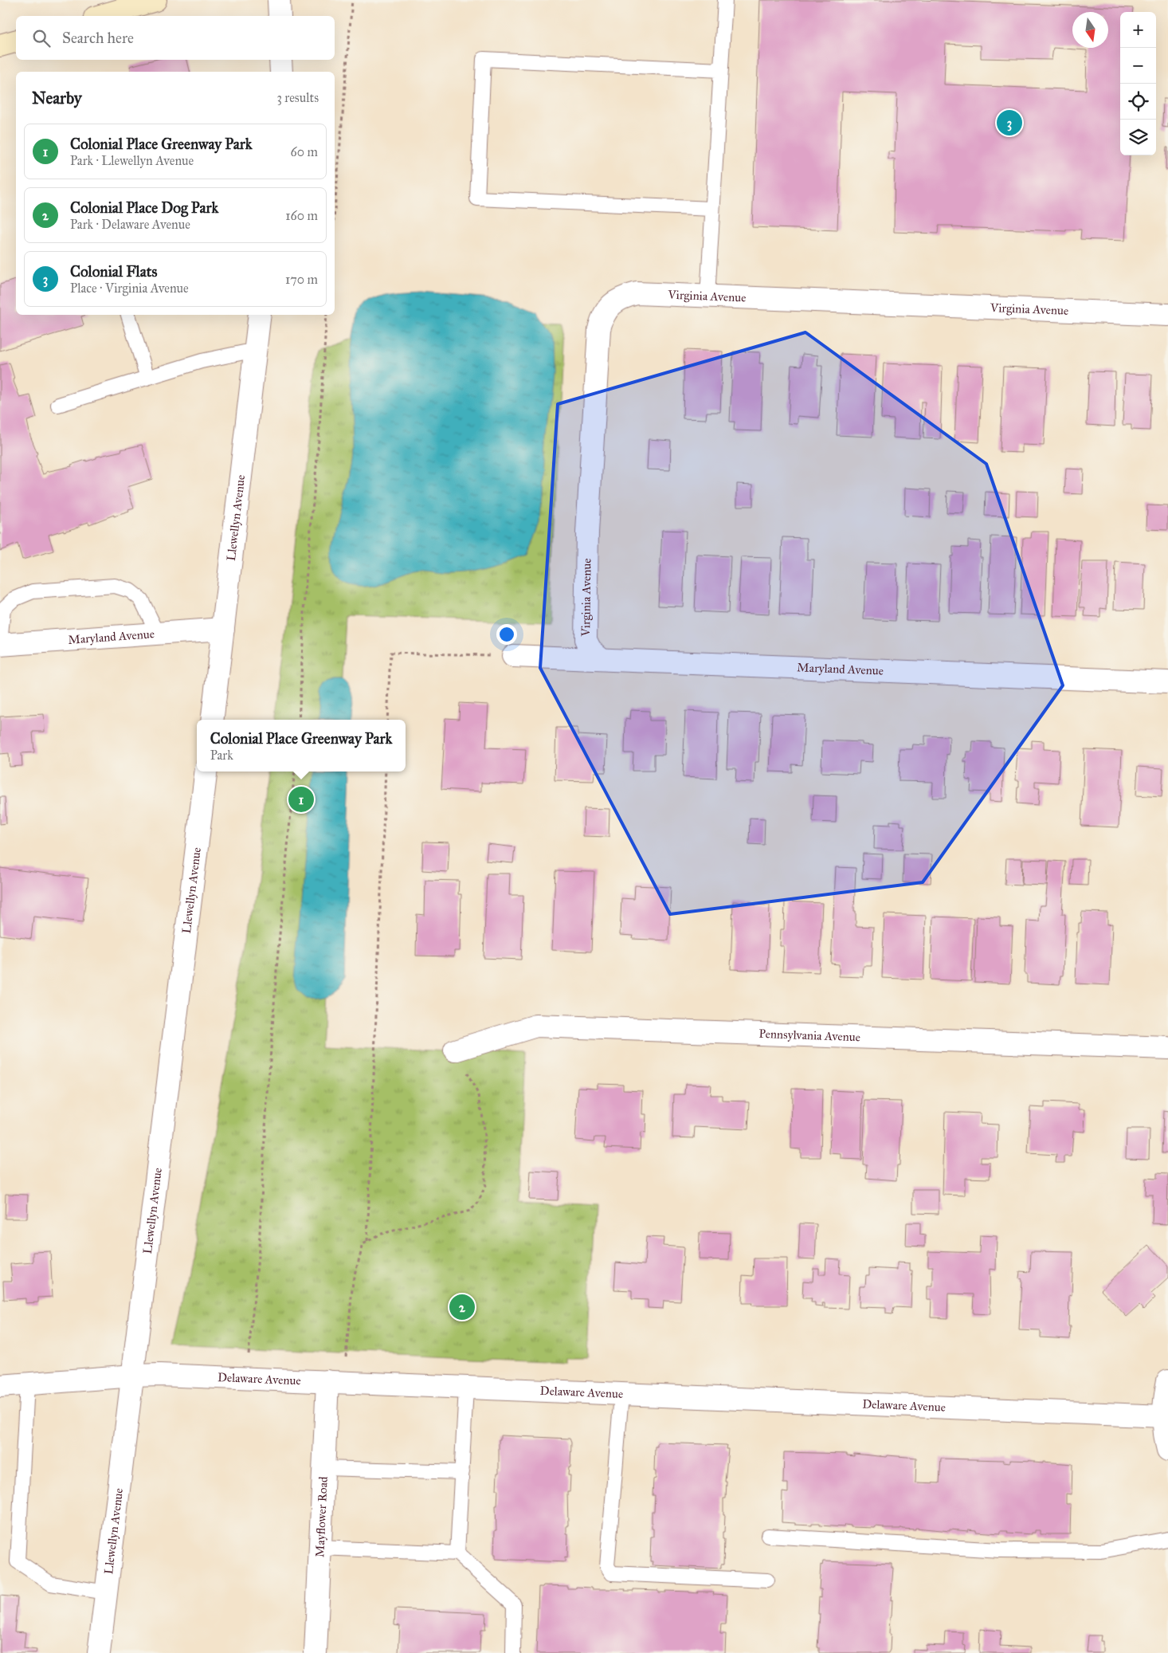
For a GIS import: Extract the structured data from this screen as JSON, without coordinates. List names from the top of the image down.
{
  "streets": {
    "street": [
      "Virginia Avenue",
      "Llewellyn Avenue",
      "Maryland Avenue",
      "Pennsylvania Avenue",
      "Delaware Avenue",
      "Mayflower Road"
    ]
  },
  "crossings": [
    ["Virginia Avenue", "Maryland Avenue"],
    ["Llewellyn Avenue", "Maryland Avenue"],
    ["Llewellyn Avenue", "Delaware Avenue"],
    ["Delaware Avenue", "Mayflower Road"]
  ],
  "north": "bottom",
  "page": {
    "map_buttons": ["+", "−"],
    "search": "Search here",
    "heading": ["Nearby", "3 results"],
    "pins": ["3", "1", "2"],
    "list": [
      {
        "mark": "1",
        "name": "Colonial Place Greenway Park",
        "note": "Park · Llewellyn Avenue",
        "value": "60 m"
      },
      {
        "mark": "2",
        "name": "Colonial Place Dog Park",
        "note": "Park · Delaware Avenue",
        "value": "160 m"
      },
      {
        "mark": "3",
        "name": "Colonial Flats",
        "note": "Place · Virginia Avenue",
        "value": "170 m"
      }
    ],
    "popup": ["Colonial Place Greenway Park", "Park"]
  }
}
